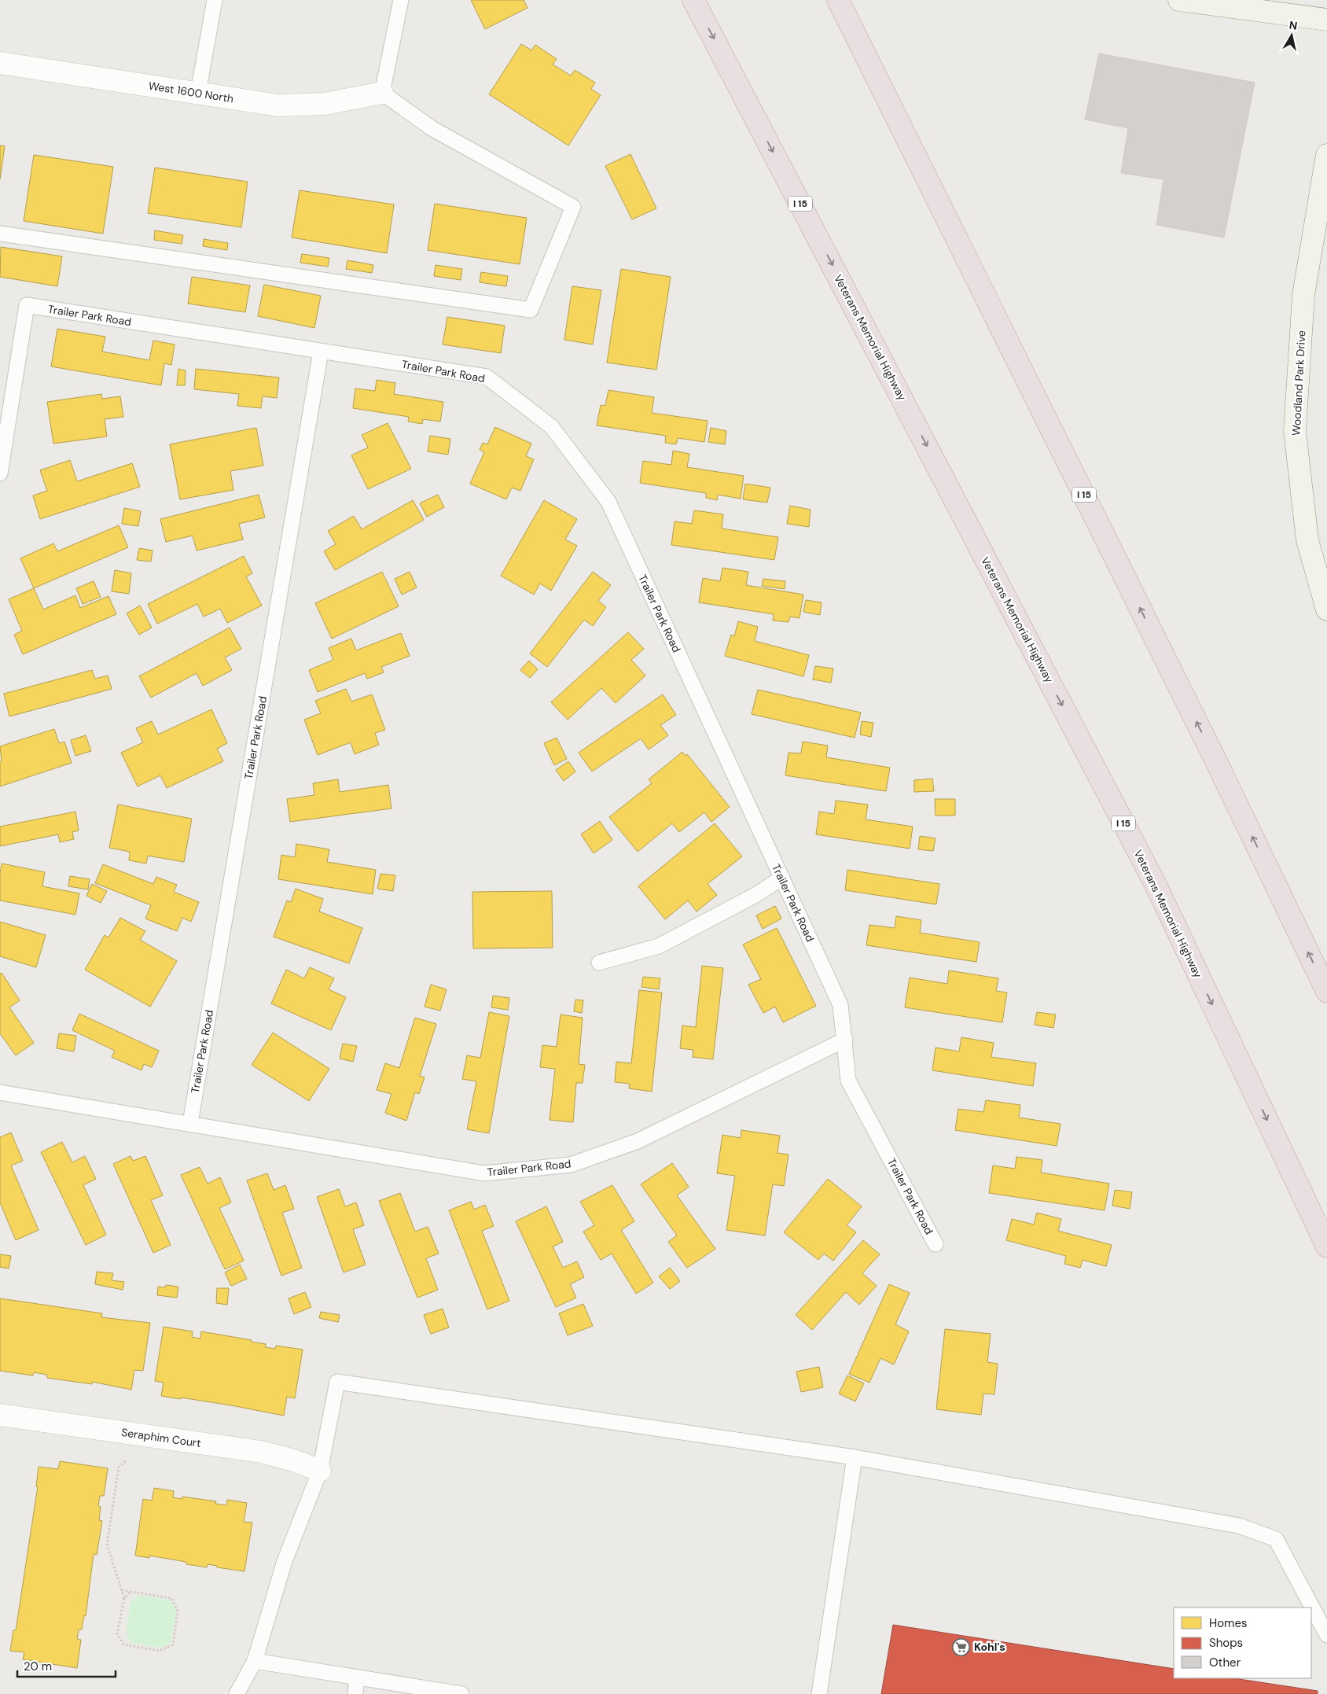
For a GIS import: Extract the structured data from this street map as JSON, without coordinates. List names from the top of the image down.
{
  "streets": {
    "highway": ["I 15", "Veterans Memorial Highway"],
    "street": ["West 1600 North", "Woodland Park Drive", "Seraphim Court"],
    "lane": ["Trailer Park Road"]
  },
  "places": {
    "supermarket": ["Kohl's"]
  },
  "legend": ["Homes", "Shops", "Other"],
  "scale_bar": "20 m",
  "north": "top"
}
